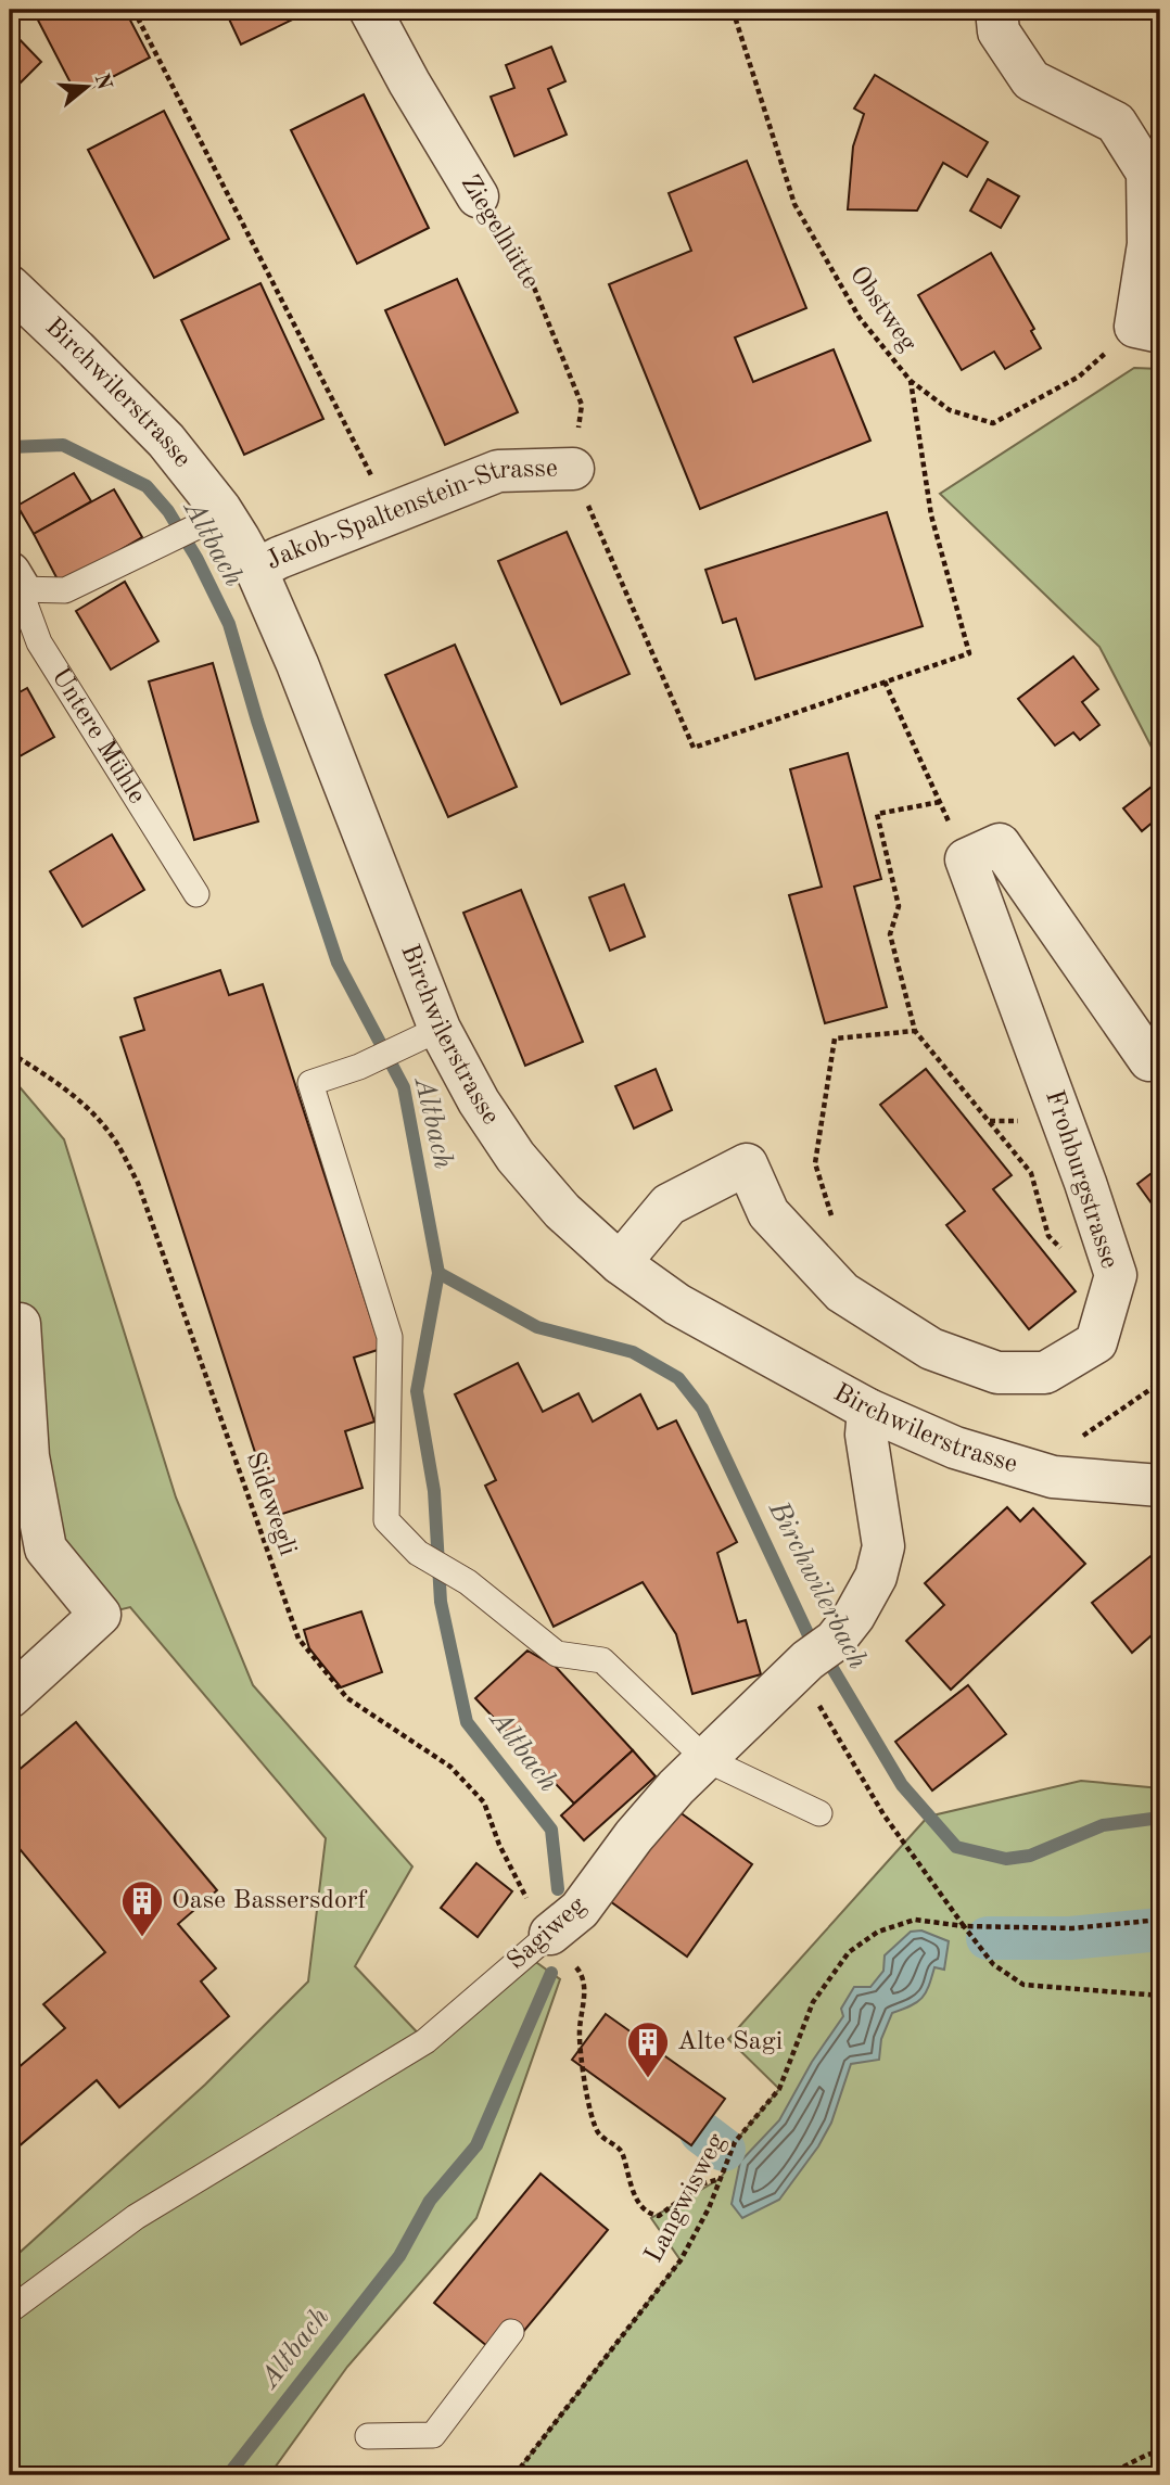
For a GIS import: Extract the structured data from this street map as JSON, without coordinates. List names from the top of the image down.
{
  "streets": {
    "street": [
      "Ziegelhütte",
      "Birchwilerstrasse",
      "Jakob-Spaltenstein-Strasse",
      "Frohburgstrasse",
      "Sagiweg"
    ],
    "lane": ["Untere Mühle"],
    "path": ["Obstweg", "Sidewegli", "Langwisweg"]
  },
  "crossings": [
    ["Ziegelhütte", "Jakob-Spaltenstein-Strasse"],
    ["Birchwilerstrasse", "Jakob-Spaltenstein-Strasse"],
    ["Birchwilerstrasse", "Frohburgstrasse"],
    ["Birchwilerstrasse", "Sagiweg"],
    ["Sidewegli", "Sagiweg"],
    ["Sidewegli", "Langwisweg"]
  ],
  "water": ["Altbach", "Birchwilerbach"],
  "places": {
    "building": ["Oase Bassersdorf", "Alte Sagi"]
  },
  "north": "right"
}
